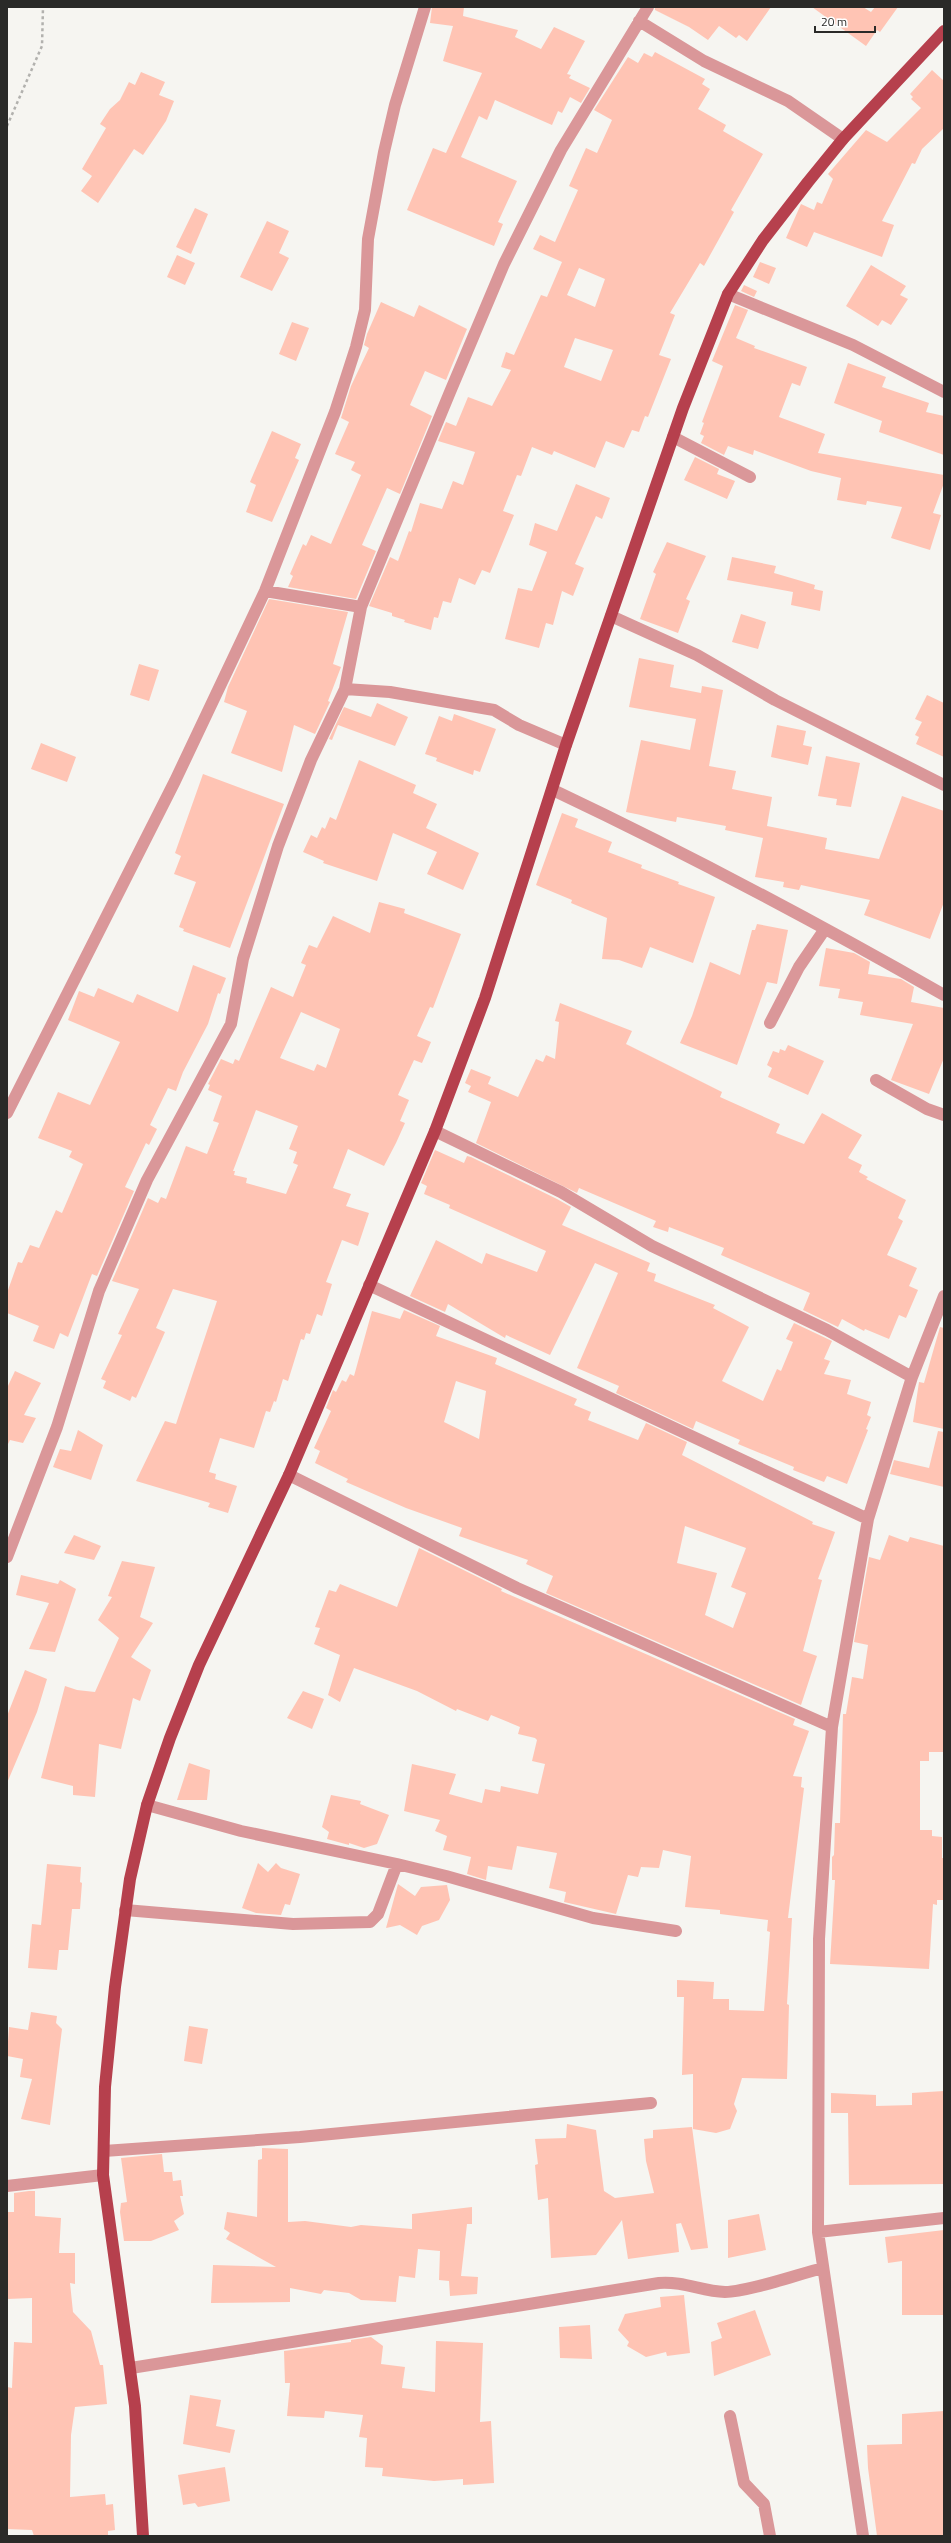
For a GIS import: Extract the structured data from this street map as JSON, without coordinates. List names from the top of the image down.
{
  "scale_bar": "20 m"
}
